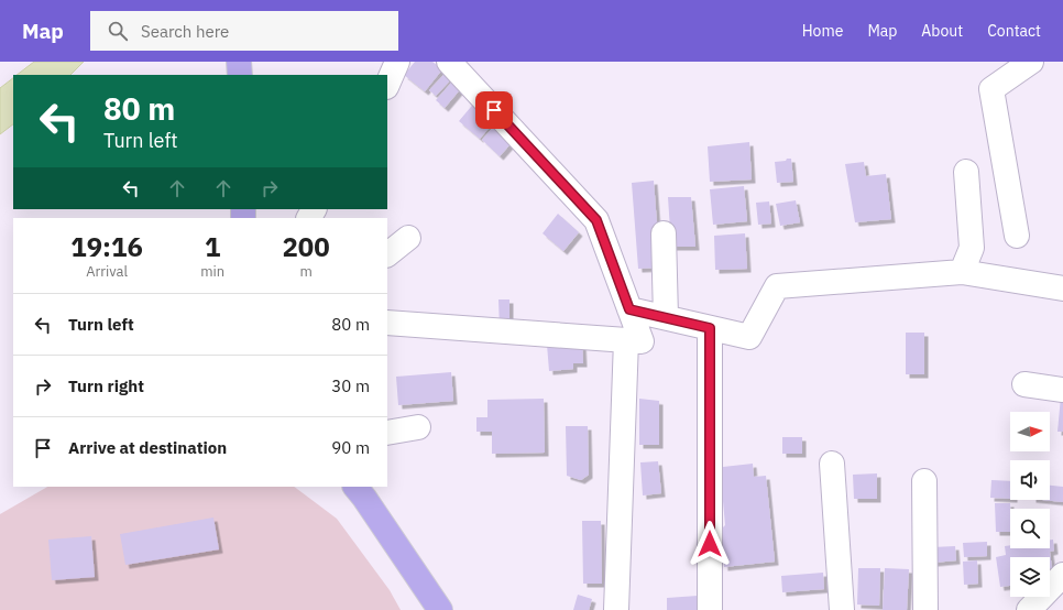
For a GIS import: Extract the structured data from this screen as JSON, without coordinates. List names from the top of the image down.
{
  "north": "right",
  "page": {
    "header": "Map",
    "search": "Search here",
    "nav": [
      "Home",
      "Map",
      "About",
      "Contact"
    ],
    "turn": ["80 m", "Turn left"],
    "eta": [
      "19:16",
      "Arrival",
      "1",
      "min",
      "200",
      "m"
    ],
    "list": [
      {
        "name": "Turn left",
        "value": "80 m"
      },
      {
        "name": "Turn right",
        "value": "30 m"
      },
      {
        "name": "Arrive at destination",
        "value": "90 m"
      }
    ]
  }
}
